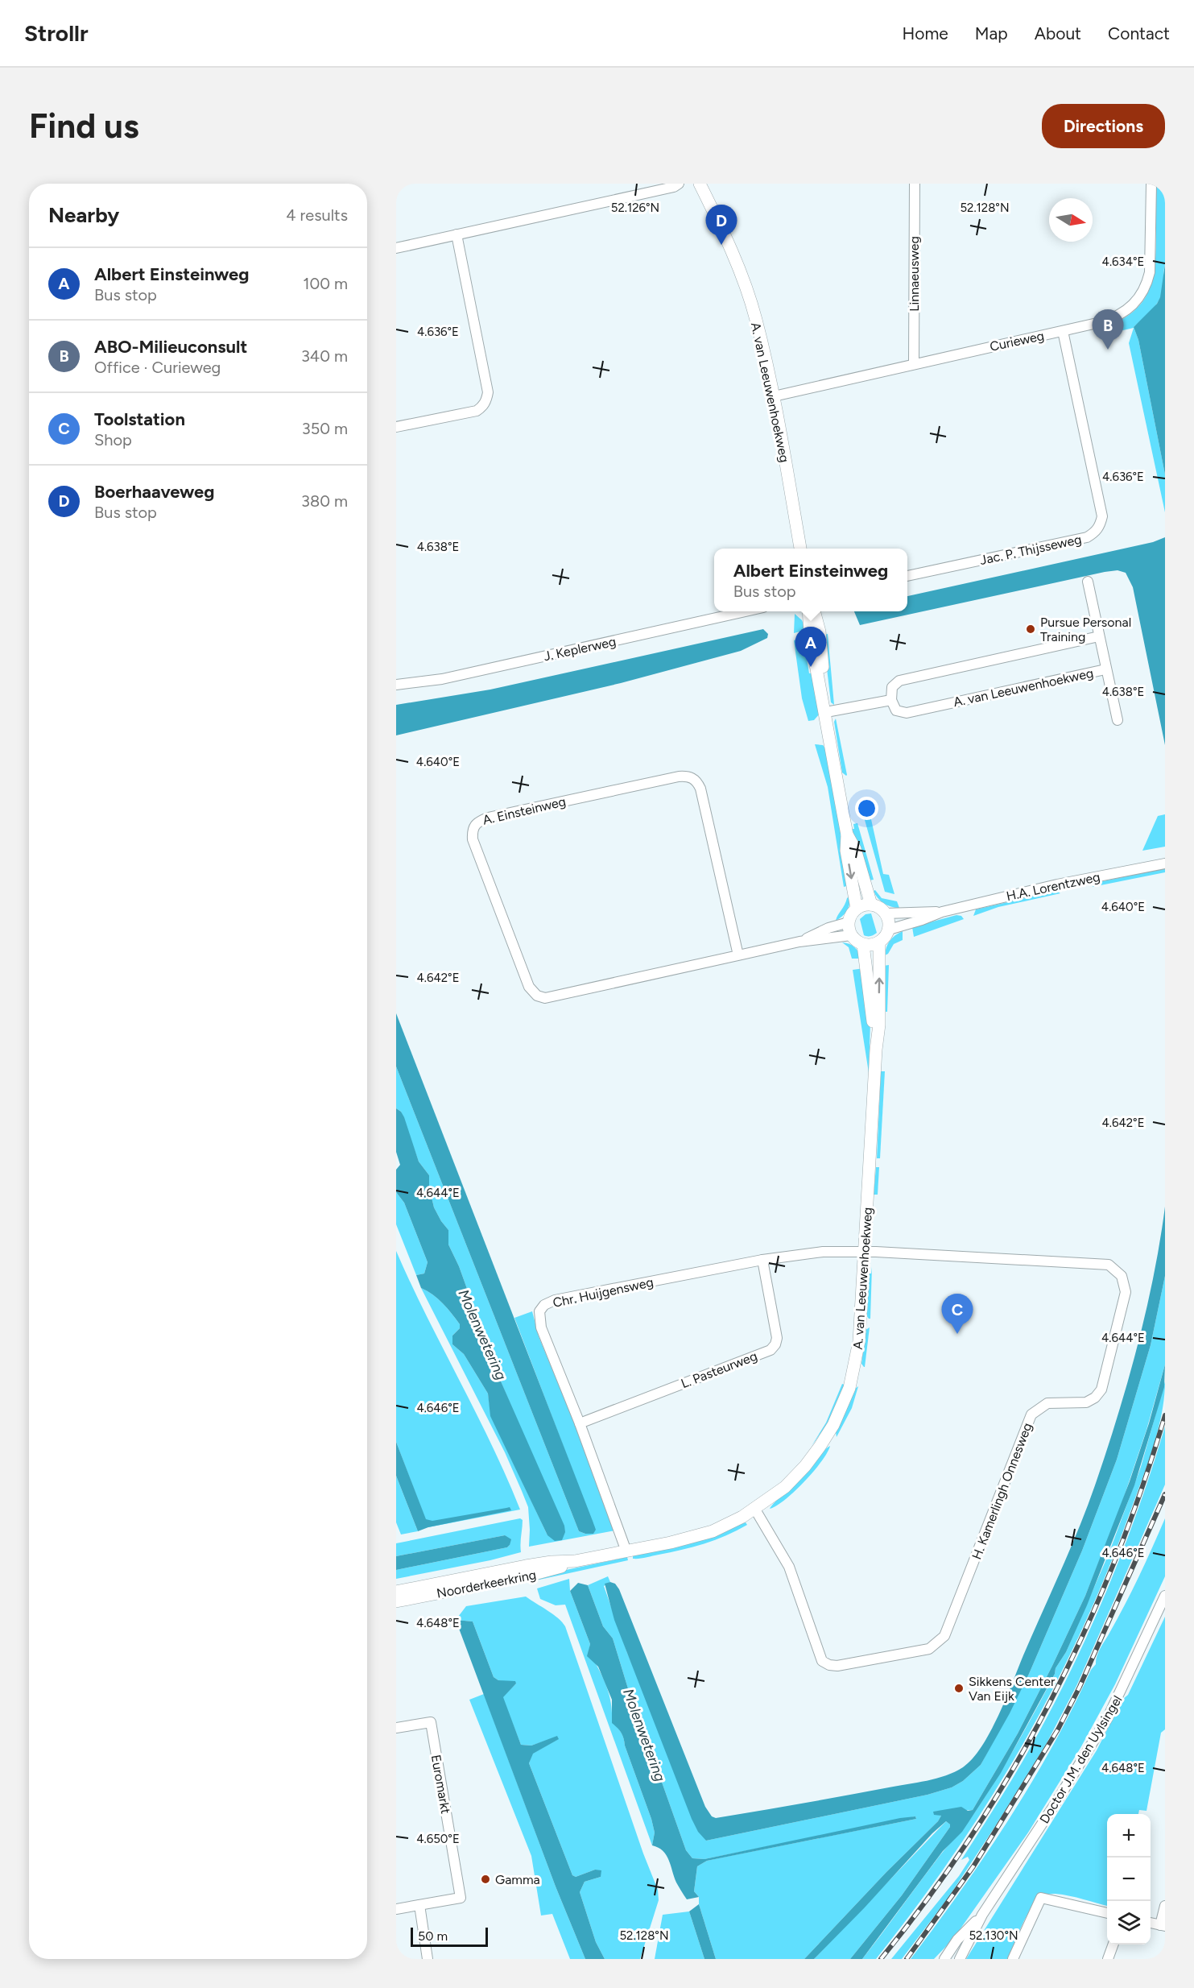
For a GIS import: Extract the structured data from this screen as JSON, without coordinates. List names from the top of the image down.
{
  "streets": {
    "street": [
      "Linnaeusweg",
      "Curieweg",
      "A. van Leeuwenhoekweg",
      "Jac. P. Thijsseweg",
      "J. Keplerweg",
      "A. Einsteinweg",
      "H.A. Lorentzweg",
      "Chr. Huijgensweg",
      "L. Pasteurweg",
      "H. Kamerlingh Onnesweg",
      "Noorderkeerkring",
      "Doctor J.M. den Uylsingel",
      "Euromarkt"
    ]
  },
  "crossings": [
    ["Linnaeusweg", "Curieweg"],
    ["Curieweg", "A. van Leeuwenhoekweg"],
    ["Curieweg", "Jac. P. Thijsseweg"],
    ["A. van Leeuwenhoekweg", "A. Einsteinweg"],
    ["A. van Leeuwenhoekweg", "H.A. Lorentzweg"],
    ["A. van Leeuwenhoekweg", "Chr. Huijgensweg"],
    ["A. van Leeuwenhoekweg", "H. Kamerlingh Onnesweg"],
    ["A. van Leeuwenhoekweg", "Noorderkeerkring"],
    ["A. Einsteinweg", "H.A. Lorentzweg"],
    ["Chr. Huijgensweg", "L. Pasteurweg"],
    ["Chr. Huijgensweg", "H. Kamerlingh Onnesweg"],
    ["Chr. Huijgensweg", "Noorderkeerkring"]
  ],
  "water": ["Molenwetering"],
  "places": ["Pursue Personal Training", "Sikkens Center Van Eijk", "Gamma"],
  "scale_bar": "50 m",
  "north": "right",
  "page": {
    "header": "Strollr",
    "nav": [
      "Home",
      "Map",
      "About",
      "Contact"
    ],
    "buttons": "Directions",
    "title": "Find us",
    "heading": ["Nearby", "4 results"],
    "pins": [
      "D",
      "B",
      "A",
      "C"
    ],
    "list": [
      {
        "mark": "A",
        "name": "Albert Einsteinweg",
        "note": "Bus stop",
        "value": "100 m"
      },
      {
        "mark": "B",
        "name": "ABO-Milieuconsult",
        "note": "Office · Curieweg",
        "value": "340 m"
      },
      {
        "mark": "C",
        "name": "Toolstation",
        "note": "Shop",
        "value": "350 m"
      },
      {
        "mark": "D",
        "name": "Boerhaaveweg",
        "note": "Bus stop",
        "value": "380 m"
      }
    ],
    "popup": ["Albert Einsteinweg", "Bus stop"],
    "map_buttons": ["+", "−"],
    "scale": "50 m"
  },
  "coordinates": [
    "52.126°N",
    "52.128°N",
    "4.634°E",
    "4.636°E",
    "4.638°E",
    "4.640°E",
    "4.642°E",
    "4.644°E",
    "4.646°E",
    "4.648°E",
    "4.650°E",
    "52.130°N"
  ]
}
